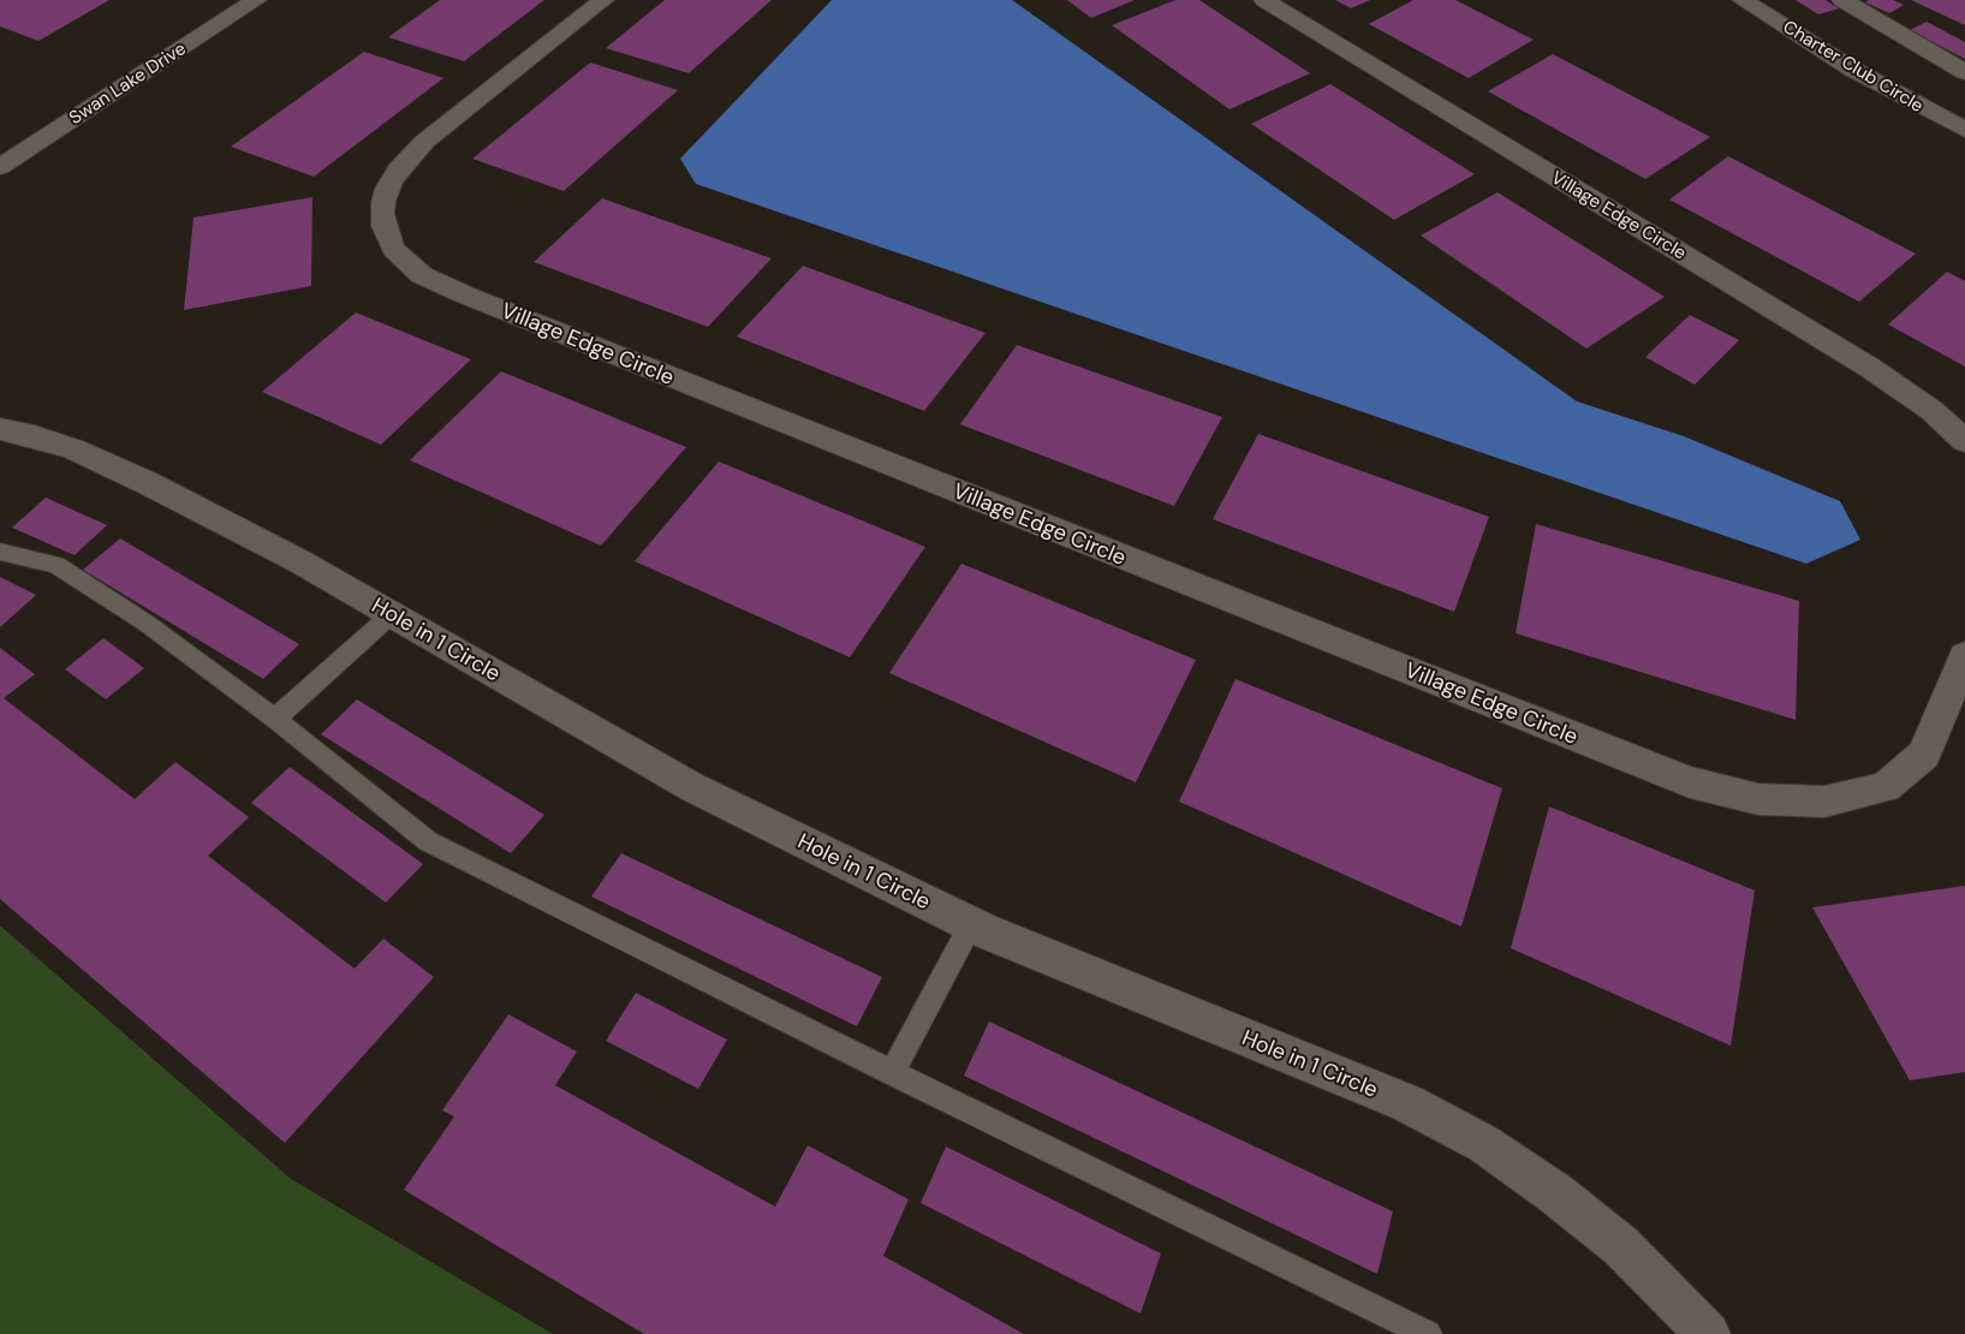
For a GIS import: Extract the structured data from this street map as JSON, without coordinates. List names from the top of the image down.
{
  "streets": {
    "street": [
      "Charter Club Circle",
      "Swan Lake Drive",
      "Village Edge Circle",
      "Hole in 1 Circle"
    ]
  }
}
